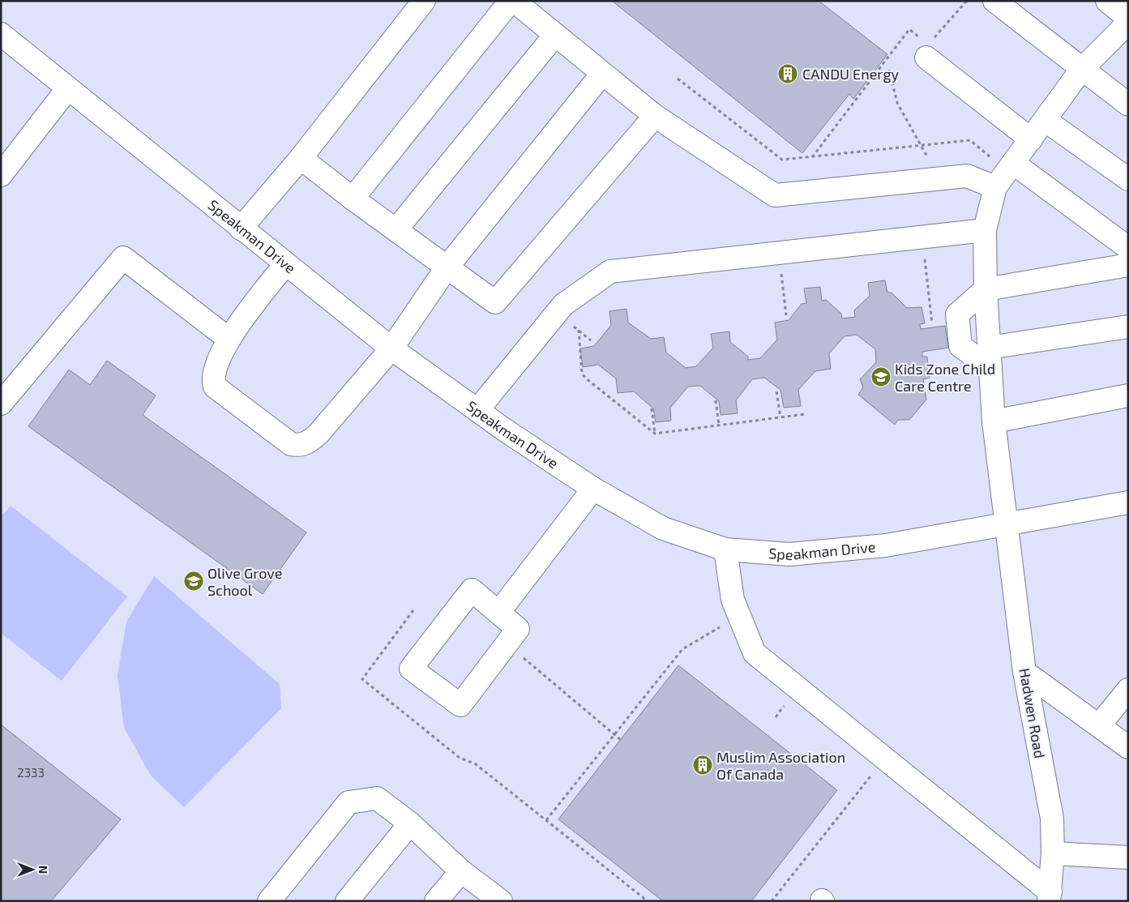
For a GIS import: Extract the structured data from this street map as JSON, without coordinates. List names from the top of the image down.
{
  "streets": {
    "street": ["Speakman Drive", "Hadwen Road"]
  },
  "crossings": [
    ["Speakman Drive", "Hadwen Road"]
  ],
  "places": {
    "building": ["CANDU Energy", "Muslim Association Of Canada"],
    "school or university": ["Kids Zone Child Care Centre", "Olive Grove School"]
  },
  "house_numbers": ["2333"],
  "north": "right"
}
